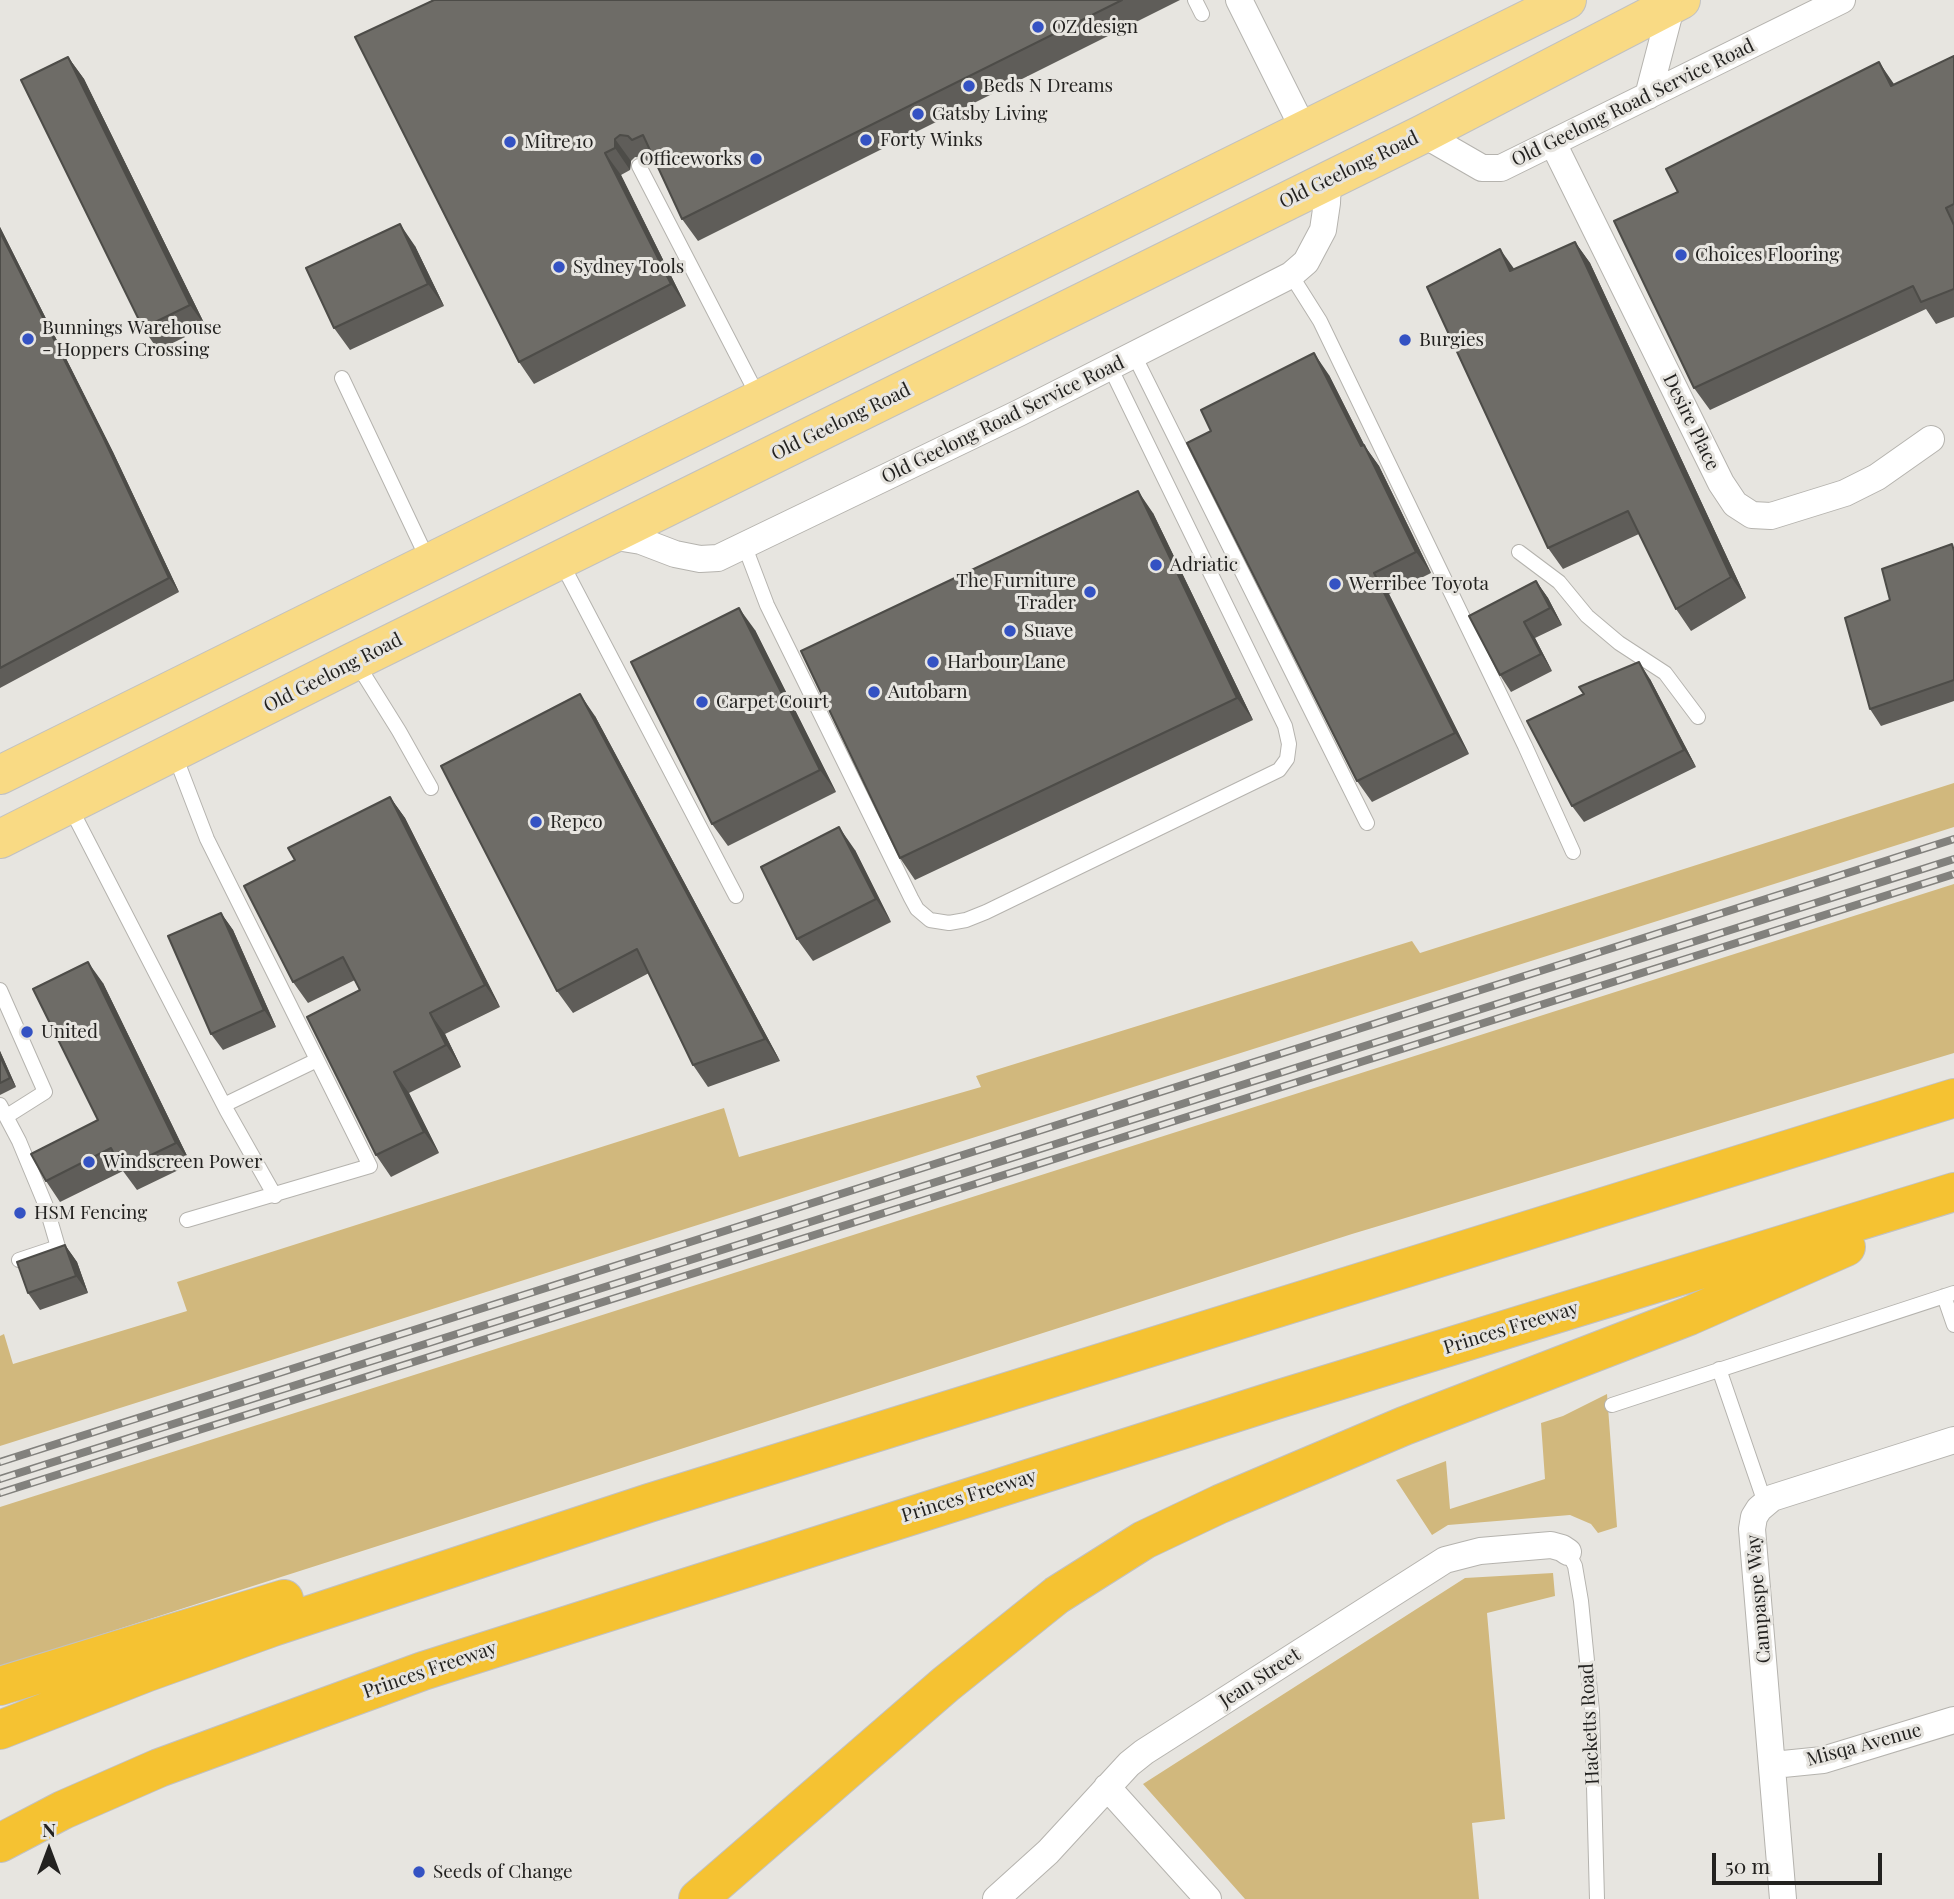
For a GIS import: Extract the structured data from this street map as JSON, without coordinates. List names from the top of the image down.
{
  "streets": {
    "highway": ["Princes Freeway"],
    "main road": ["Old Geelong Road"],
    "street": [
      "Old Geelong Road Service Road",
      "Desire Place",
      "Campaspe Way",
      "Jean Street",
      "Misqa Avenue"
    ],
    "lane": ["Hacketts Road"]
  },
  "crossings": [
    ["Old Geelong Road Service Road", "Old Geelong Road"],
    ["Old Geelong Road Service Road", "Desire Place"],
    ["Campaspe Way", "Misqa Avenue"],
    ["Jean Street", "Hacketts Road"]
  ],
  "places": [
    "OZ design",
    "Beds N Dreams",
    "Gatsby Living",
    "Forty Winks",
    "Mitre 10",
    "Officeworks",
    "Choices Flooring",
    "Sydney Tools",
    "Bunnings Warehouse - Hoppers Crossing",
    "Burgies",
    "Adriatic",
    "Werribee Toyota",
    "The Furniture Trader",
    "Suave",
    "Harbour Lane",
    "Autobarn",
    "Carpet Court",
    "Repco",
    "United",
    "Windscreen Power",
    "HSM Fencing",
    "Seeds of Change"
  ],
  "scale_bar": "50 m",
  "north": "top"
}
